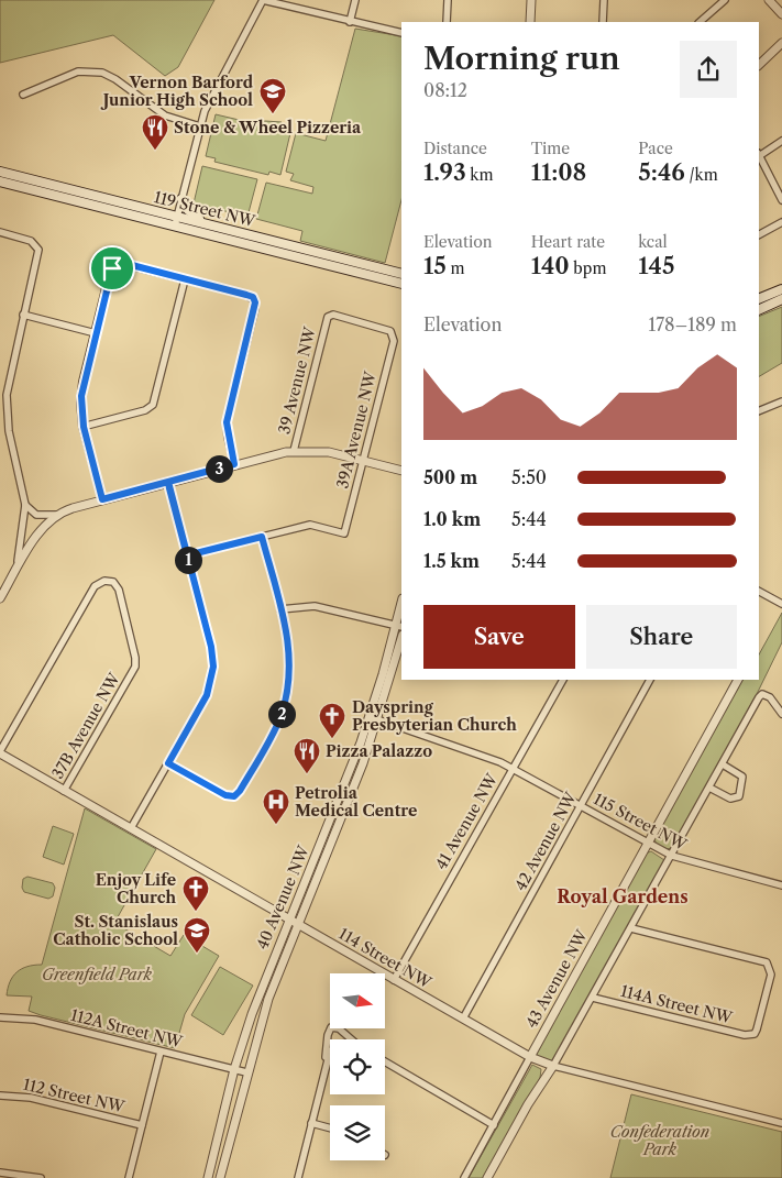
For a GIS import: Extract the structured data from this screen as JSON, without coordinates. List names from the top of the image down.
{
  "streets": {
    "main road": ["119 Street NW"],
    "street": [
      "39 Avenue NW",
      "39A Avenue NW",
      "37B Avenue NW",
      "41 Avenue NW",
      "115 Street NW",
      "42 Avenue NW",
      "40 Avenue NW",
      "114 Street NW",
      "43 Avenue NW",
      "114A Street NW",
      "112A Street NW",
      "112 Street NW"
    ]
  },
  "crossings": [
    ["39 Avenue NW", "39A Avenue NW"],
    ["37B Avenue NW", "114 Street NW"],
    ["41 Avenue NW", "115 Street NW"],
    ["41 Avenue NW", "114 Street NW"],
    ["115 Street NW", "42 Avenue NW"],
    ["115 Street NW", "40 Avenue NW"],
    ["115 Street NW", "43 Avenue NW"],
    ["42 Avenue NW", "114 Street NW"],
    ["40 Avenue NW", "114 Street NW"],
    ["40 Avenue NW", "112A Street NW"],
    ["114 Street NW", "43 Avenue NW"]
  ],
  "districts": ["Royal Gardens"],
  "parks": ["Greenfield Park", "Confederation Park"],
  "places": {
    "school or university": ["Vernon Barford Junior High School", "St. Stanislaus Catholic School"],
    "restaurant": ["Stone & Wheel Pizzeria", "Pizza Palazzo"],
    "church": ["Dayspring Presbyterian Church", "Enjoy Life Church"],
    "hospital": ["Petrolia Medical Centre"]
  },
  "north": "right",
  "page": {
    "heading": ["Morning run", "08:12"],
    "stats": [
      ["Distance", "1.93 km"],
      ["Time", "11:08"],
      ["Pace", "5:46 /km"],
      ["Elevation", "15 m"],
      ["Heart rate", "140 bpm"],
      ["kcal", "145"]
    ],
    "chart": ["Elevation", "178–189 m"],
    "pins": ["3", "1", "2"],
    "list": [
      {
        "name": "500 m",
        "note": "5:50"
      },
      {
        "name": "1.0 km",
        "note": "5:44"
      },
      {
        "name": "1.5 km",
        "note": "5:44"
      }
    ],
    "buttons": ["Save", "Share"]
  }
}
